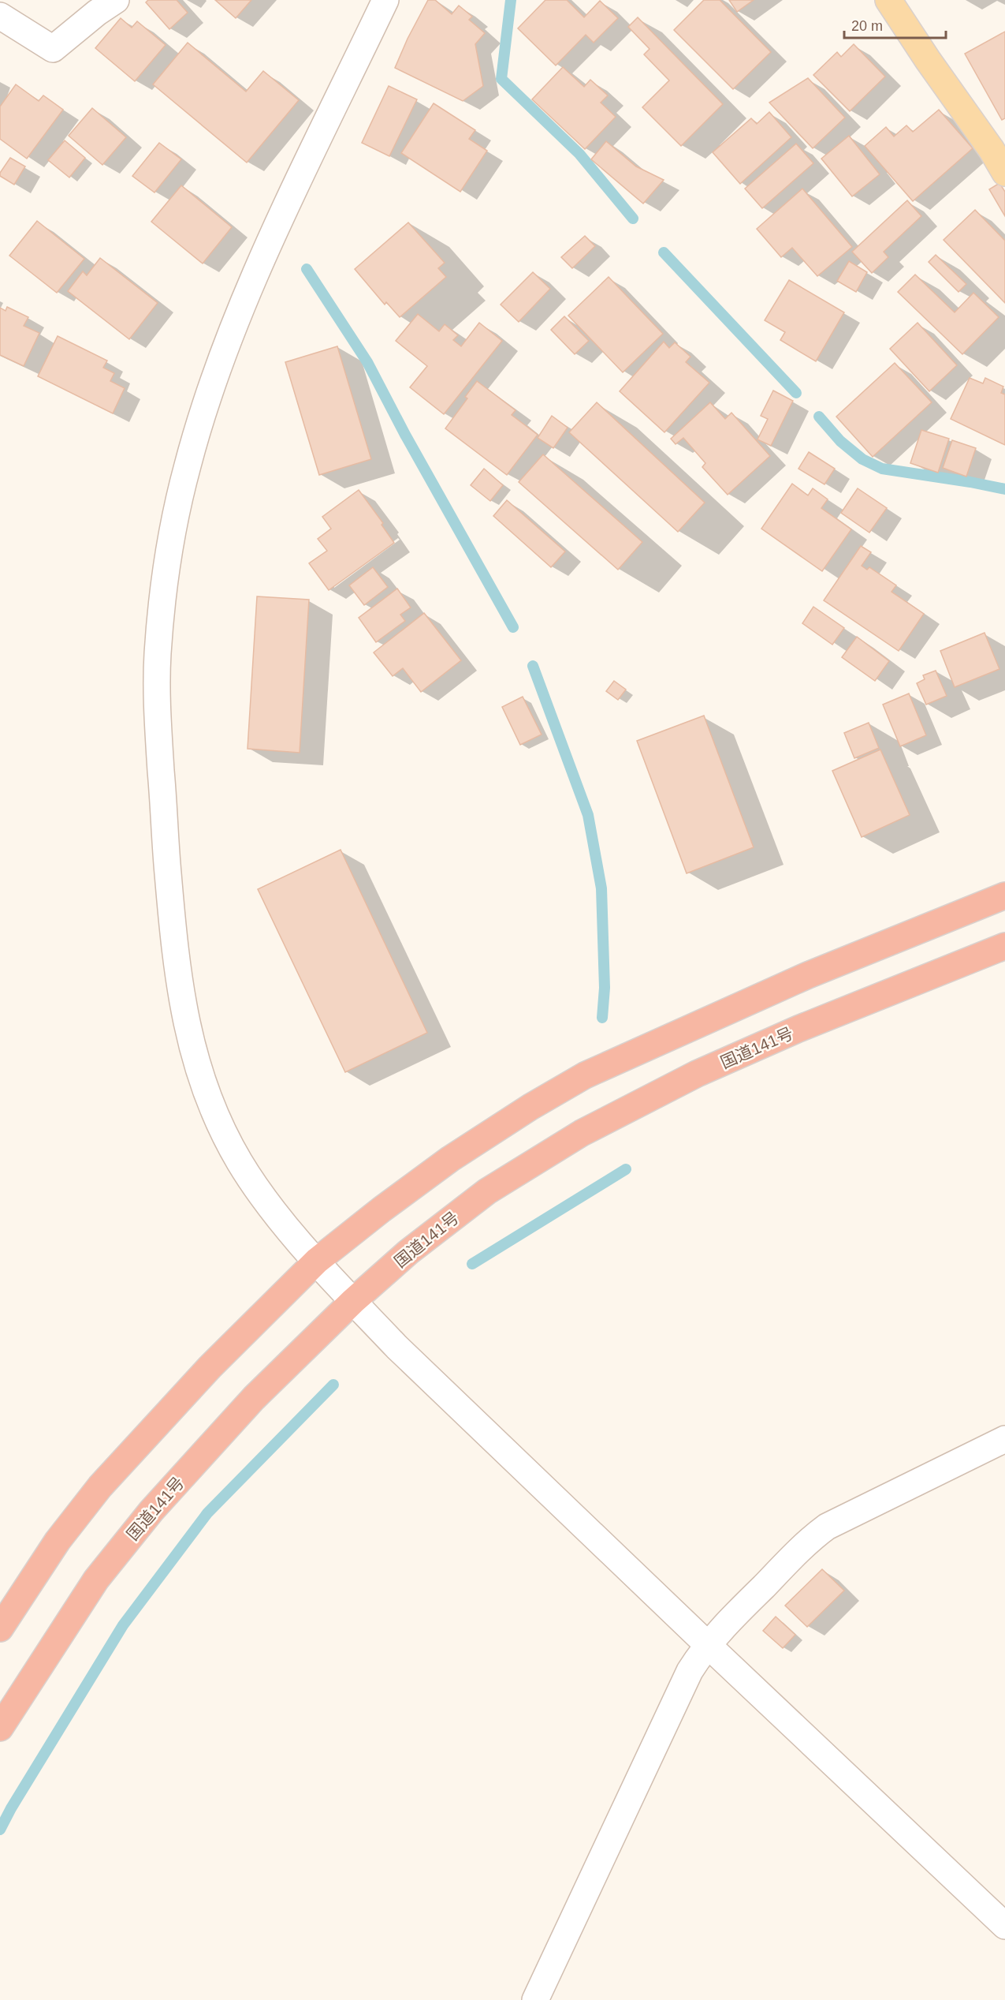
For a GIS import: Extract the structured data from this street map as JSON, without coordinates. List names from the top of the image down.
{
  "streets": {
    "highway": ["国道141号"]
  },
  "scale_bar": "20 m"
}
